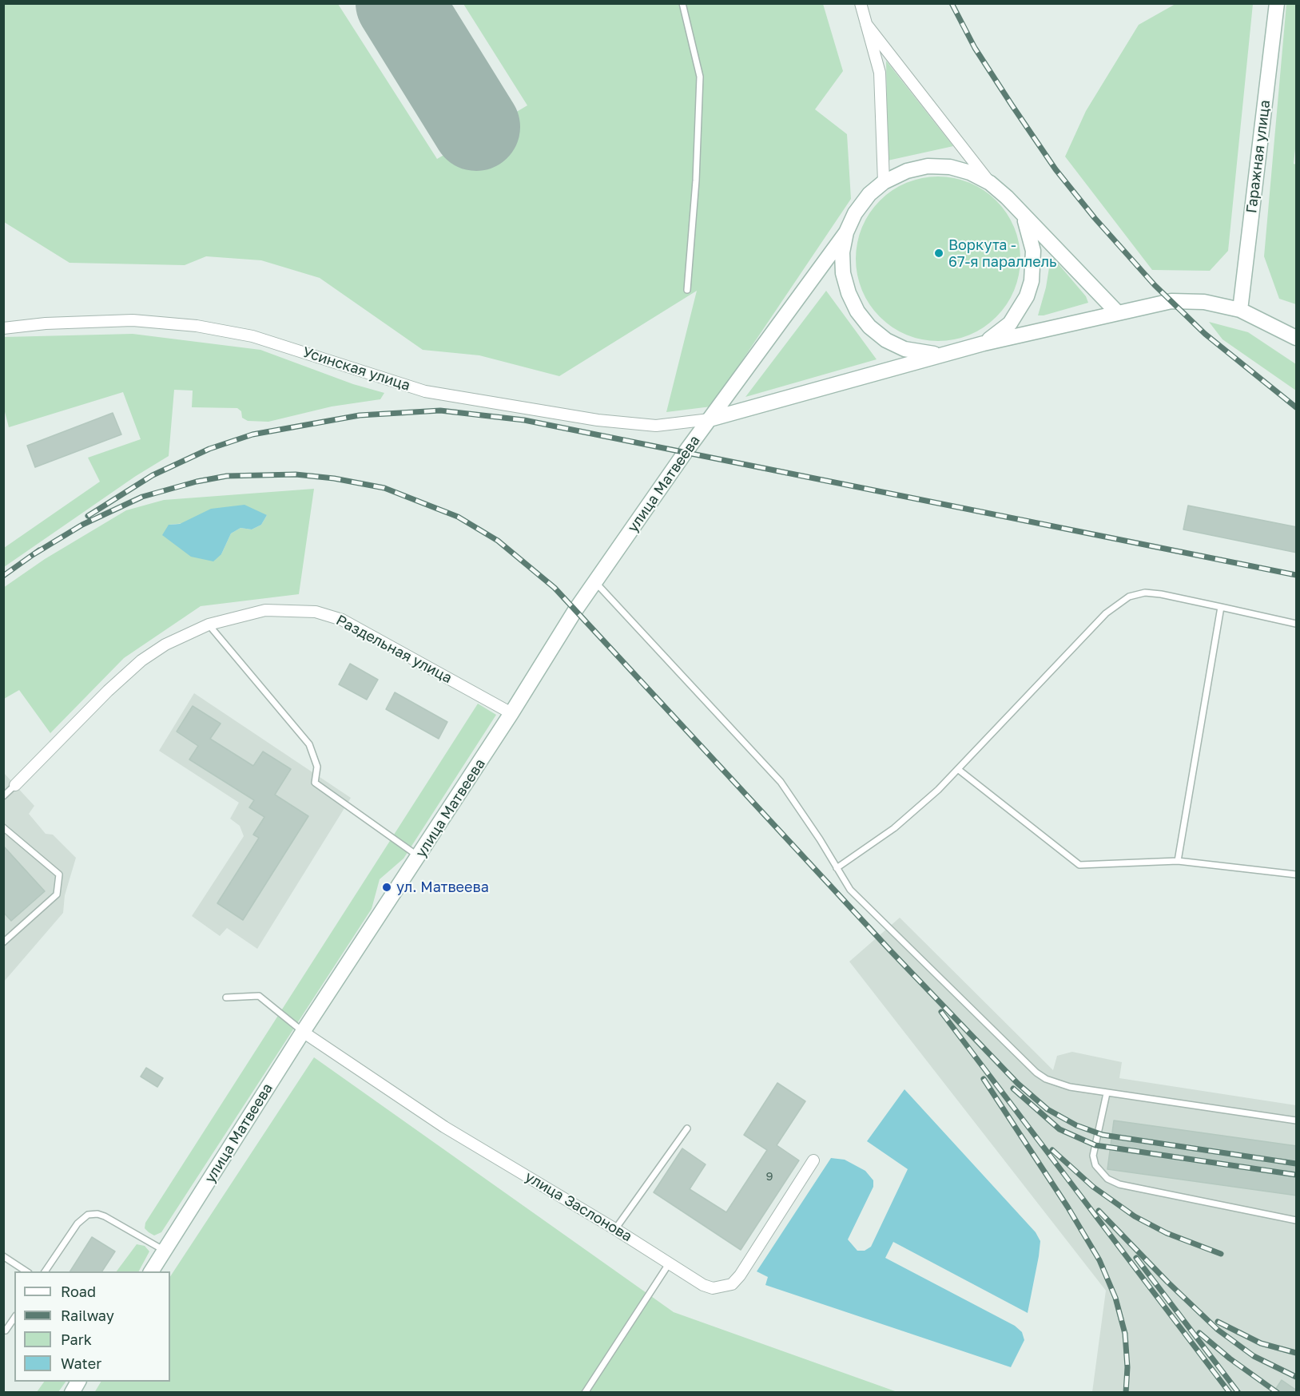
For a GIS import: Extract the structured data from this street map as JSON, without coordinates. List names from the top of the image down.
{
  "streets": {
    "street": [
      "Гаражная улица",
      "Усинская улица",
      "улица Матвеева",
      "Раздельная улица",
      "улица Заслонова"
    ]
  },
  "crossings": [
    ["Усинская улица", "улица Матвеева"],
    ["улица Матвеева", "Раздельная улица"],
    ["улица Матвеева", "улица Заслонова"]
  ],
  "places": ["Воркута - 67-я параллель", "ул. Матвеева"],
  "house_numbers": ["9"],
  "legend": [
    "Road",
    "Railway",
    "Park",
    "Water"
  ]
}
